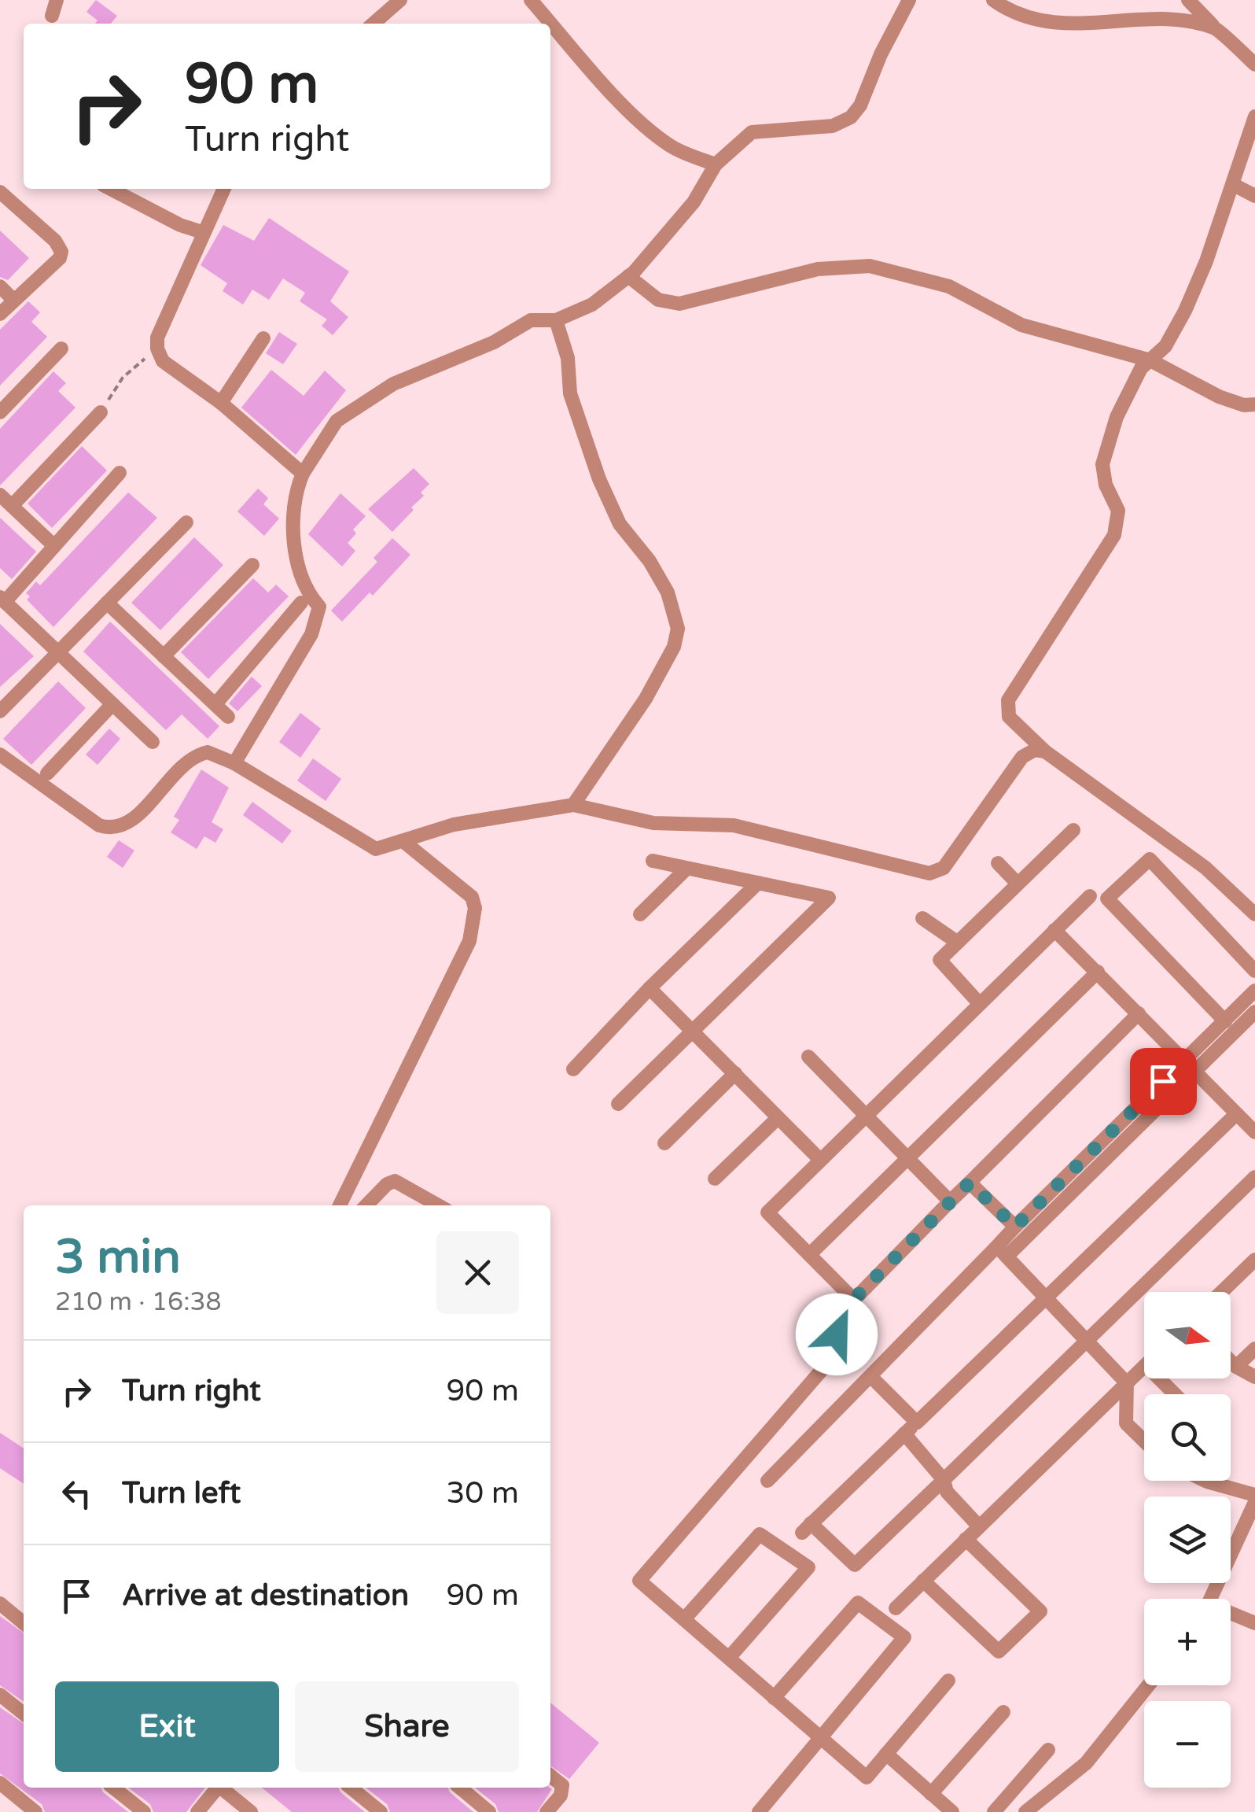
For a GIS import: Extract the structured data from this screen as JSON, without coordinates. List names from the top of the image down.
{
  "north": "right",
  "page": {
    "turn": ["90 m", "Turn right"],
    "heading": ["3 min", "210 m · 16:38"],
    "map_buttons": ["+", "−"],
    "list": [
      {
        "name": "Turn right",
        "value": "90 m"
      },
      {
        "name": "Turn left",
        "value": "30 m"
      },
      {
        "name": "Arrive at destination",
        "value": "90 m"
      }
    ],
    "buttons": ["Exit", "Share"]
  }
}
